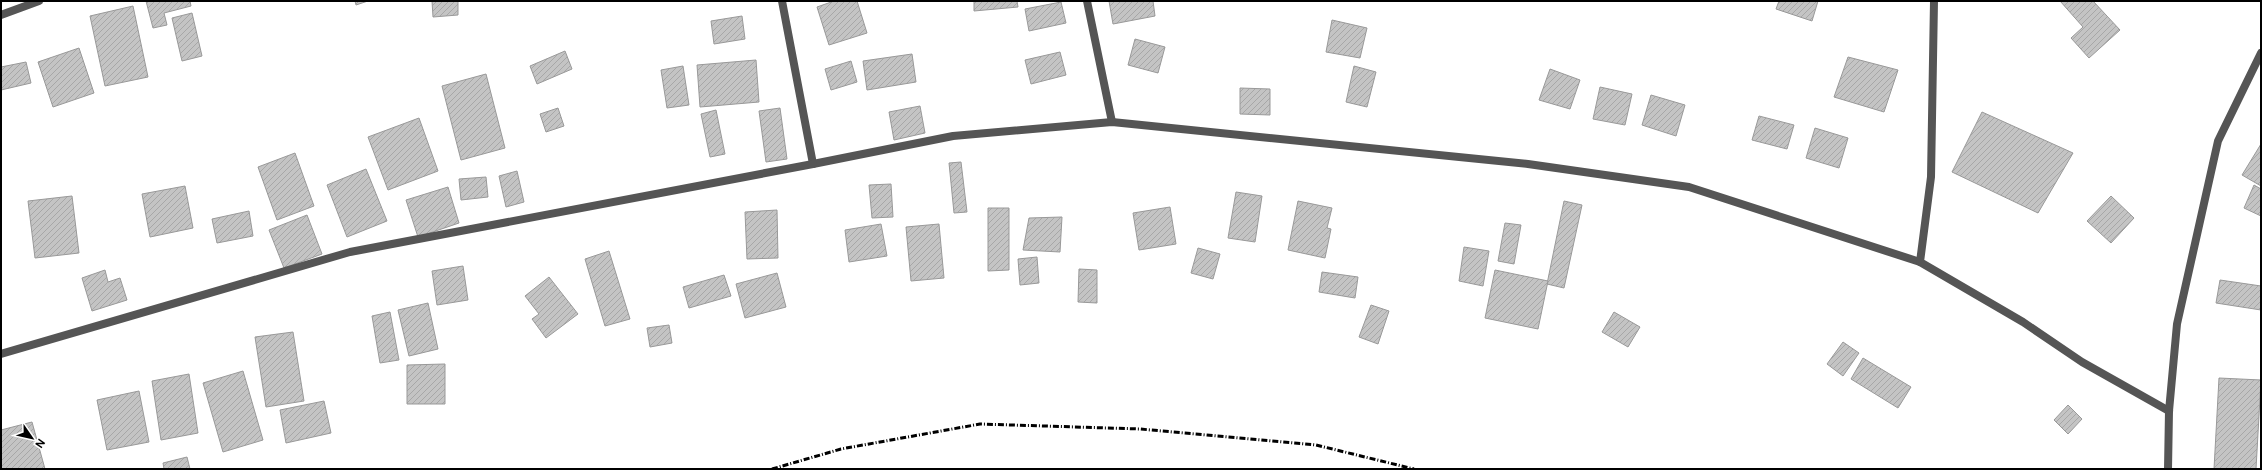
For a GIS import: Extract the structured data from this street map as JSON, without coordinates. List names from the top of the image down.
{
  "north": "bottom right"
}
